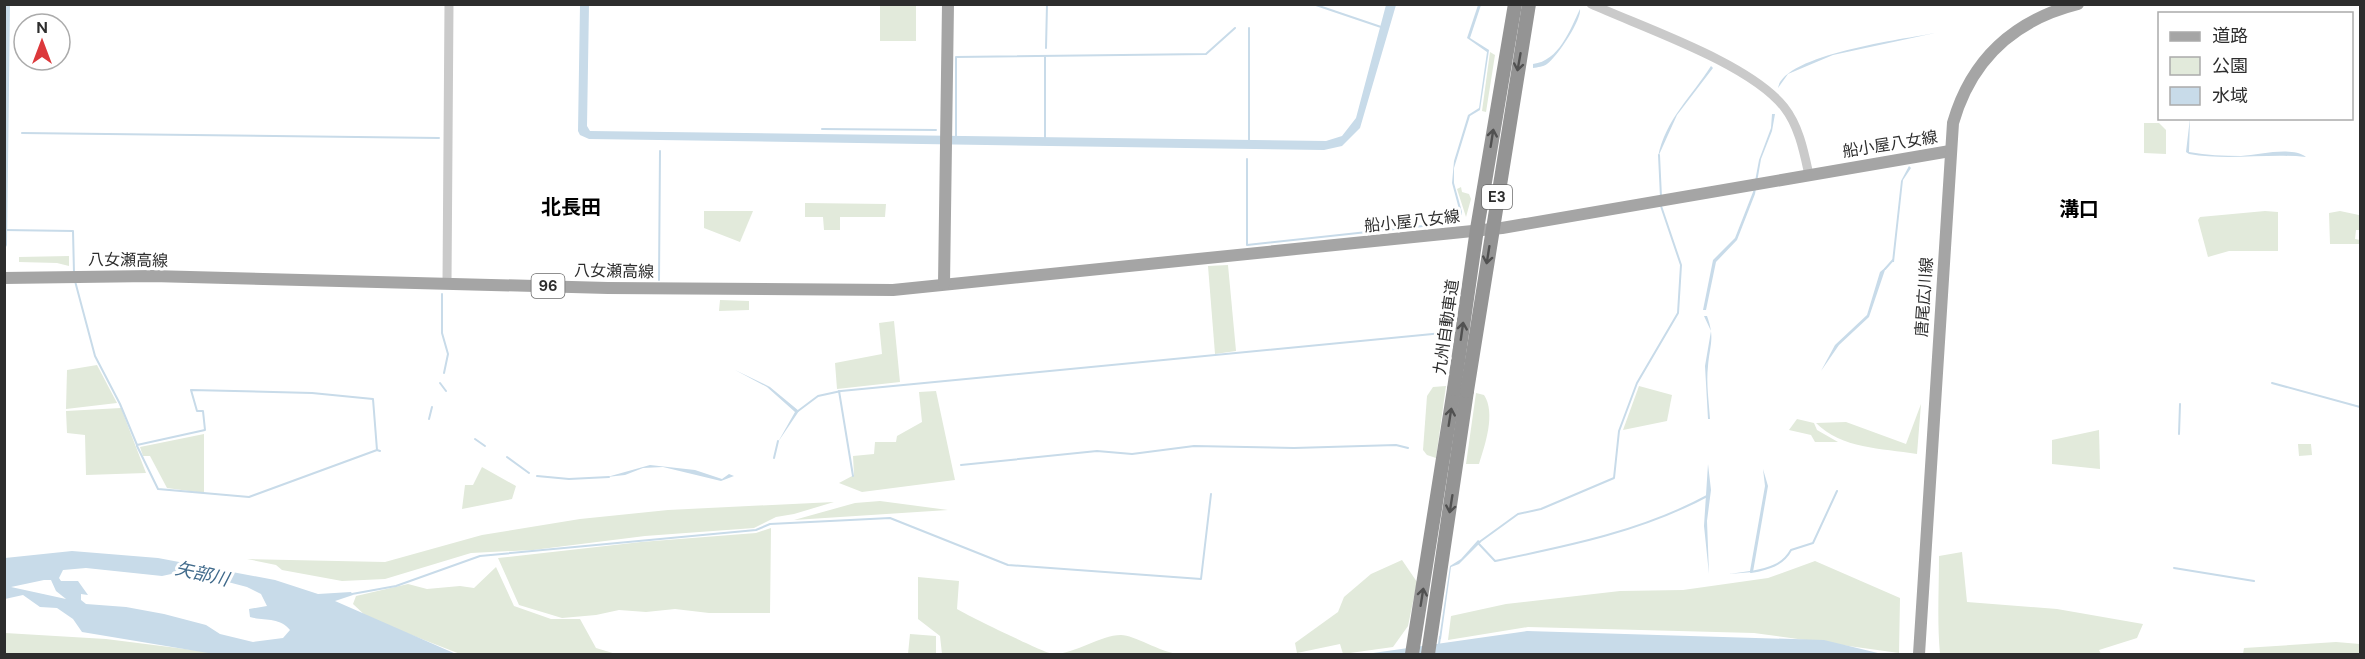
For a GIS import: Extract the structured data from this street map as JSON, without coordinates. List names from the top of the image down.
{
  "streets": {
    "highway": ["E3", "九州自動車道"],
    "main road": [
      "船小屋八女線",
      "八女瀬高線",
      "96",
      "唐尾広川線"
    ]
  },
  "crossings": [
    ["船小屋八女線", "八女瀬高線"],
    ["船小屋八女線", "唐尾広川線"]
  ],
  "districts": ["北長田", "溝口"],
  "water": ["矢部川"],
  "legend": ["道路", "公園", "水域"],
  "north": "top"
}
